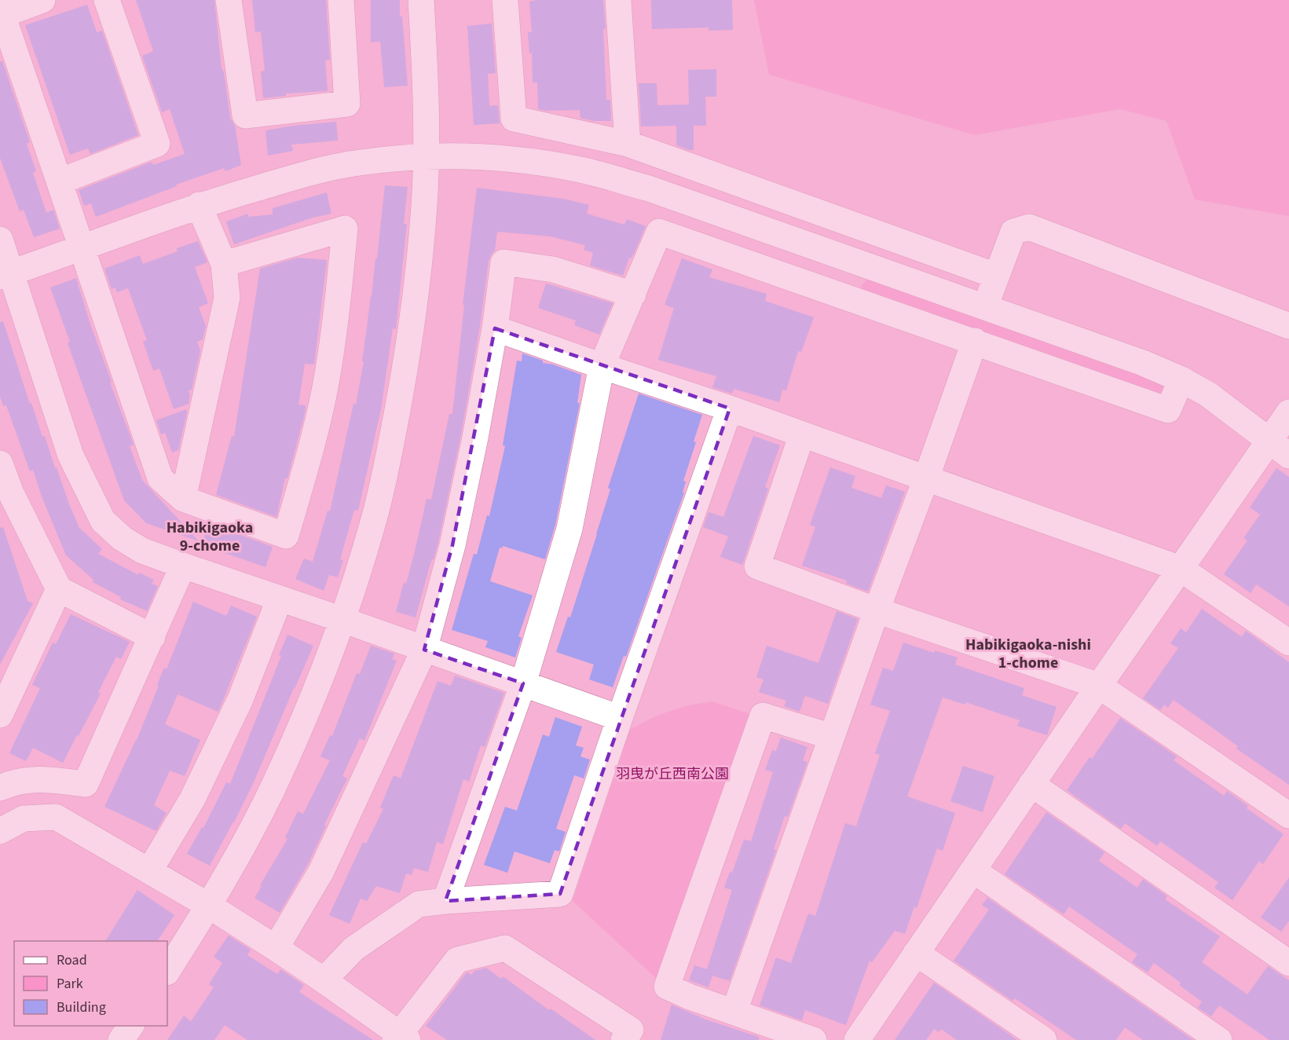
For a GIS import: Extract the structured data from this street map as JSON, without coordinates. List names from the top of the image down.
{
  "districts": ["Habikigaoka 9-chome", "Habikigaoka-nishi 1-chome"],
  "parks": ["羽曳が丘西南公園"],
  "legend": ["Road", "Park", "Building"]
}
